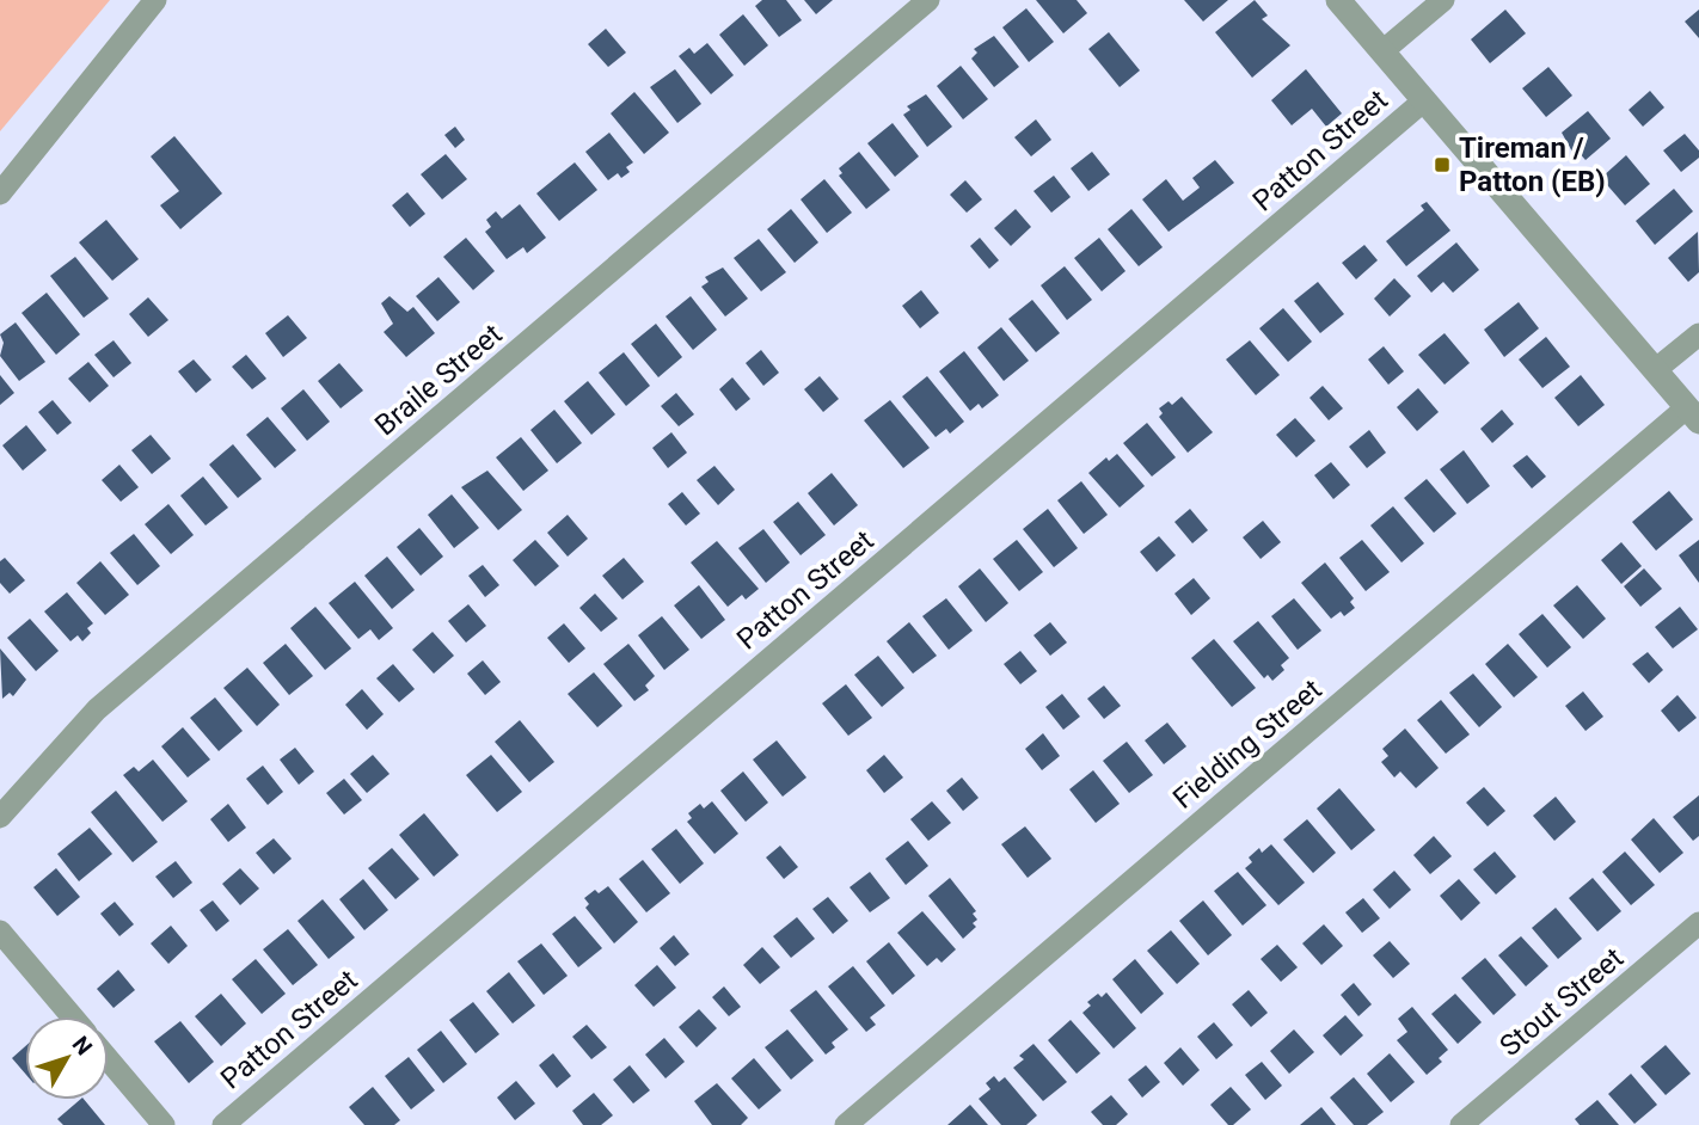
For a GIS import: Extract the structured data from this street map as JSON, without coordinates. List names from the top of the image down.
{
  "streets": {
    "street": [
      "Patton Street",
      "Braile Street",
      "Fielding Street",
      "Stout Street"
    ]
  },
  "places": {
    "transit": ["Tireman / Patton (EB)"]
  },
  "north": "top right"
}
